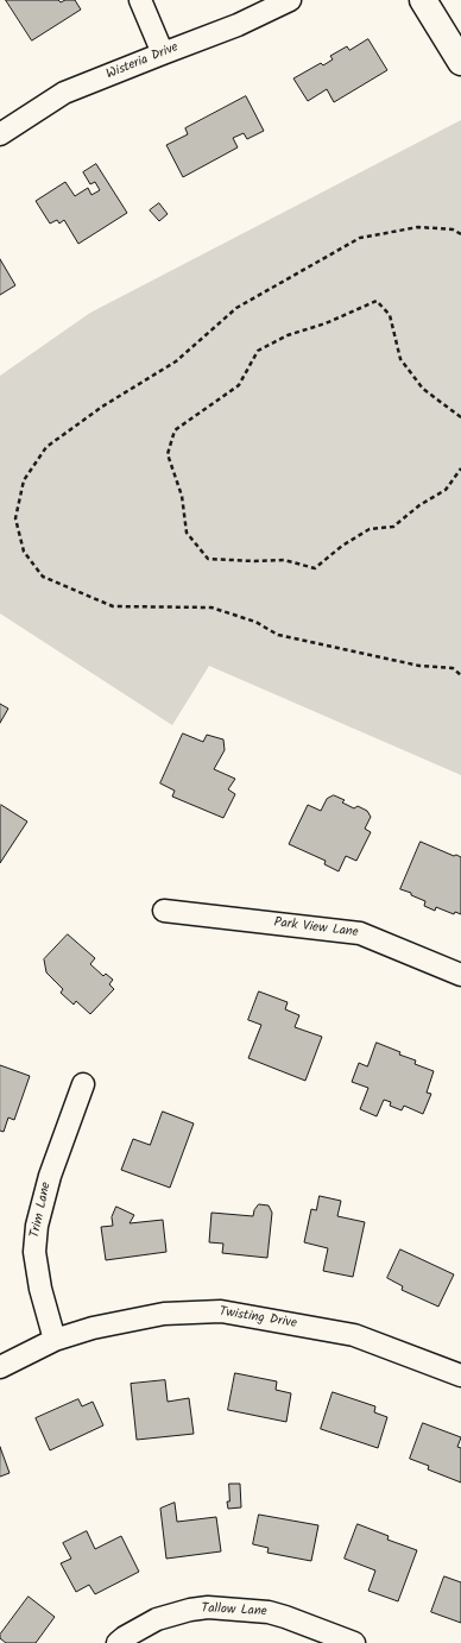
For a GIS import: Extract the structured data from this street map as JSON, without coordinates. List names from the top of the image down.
{
  "streets": {
    "street": [
      "Wisteria Drive",
      "Park View Lane",
      "Trim Lane",
      "Twisting Drive",
      "Tallow Lane"
    ]
  },
  "crossings": [
    ["Trim Lane", "Twisting Drive"]
  ]
}
